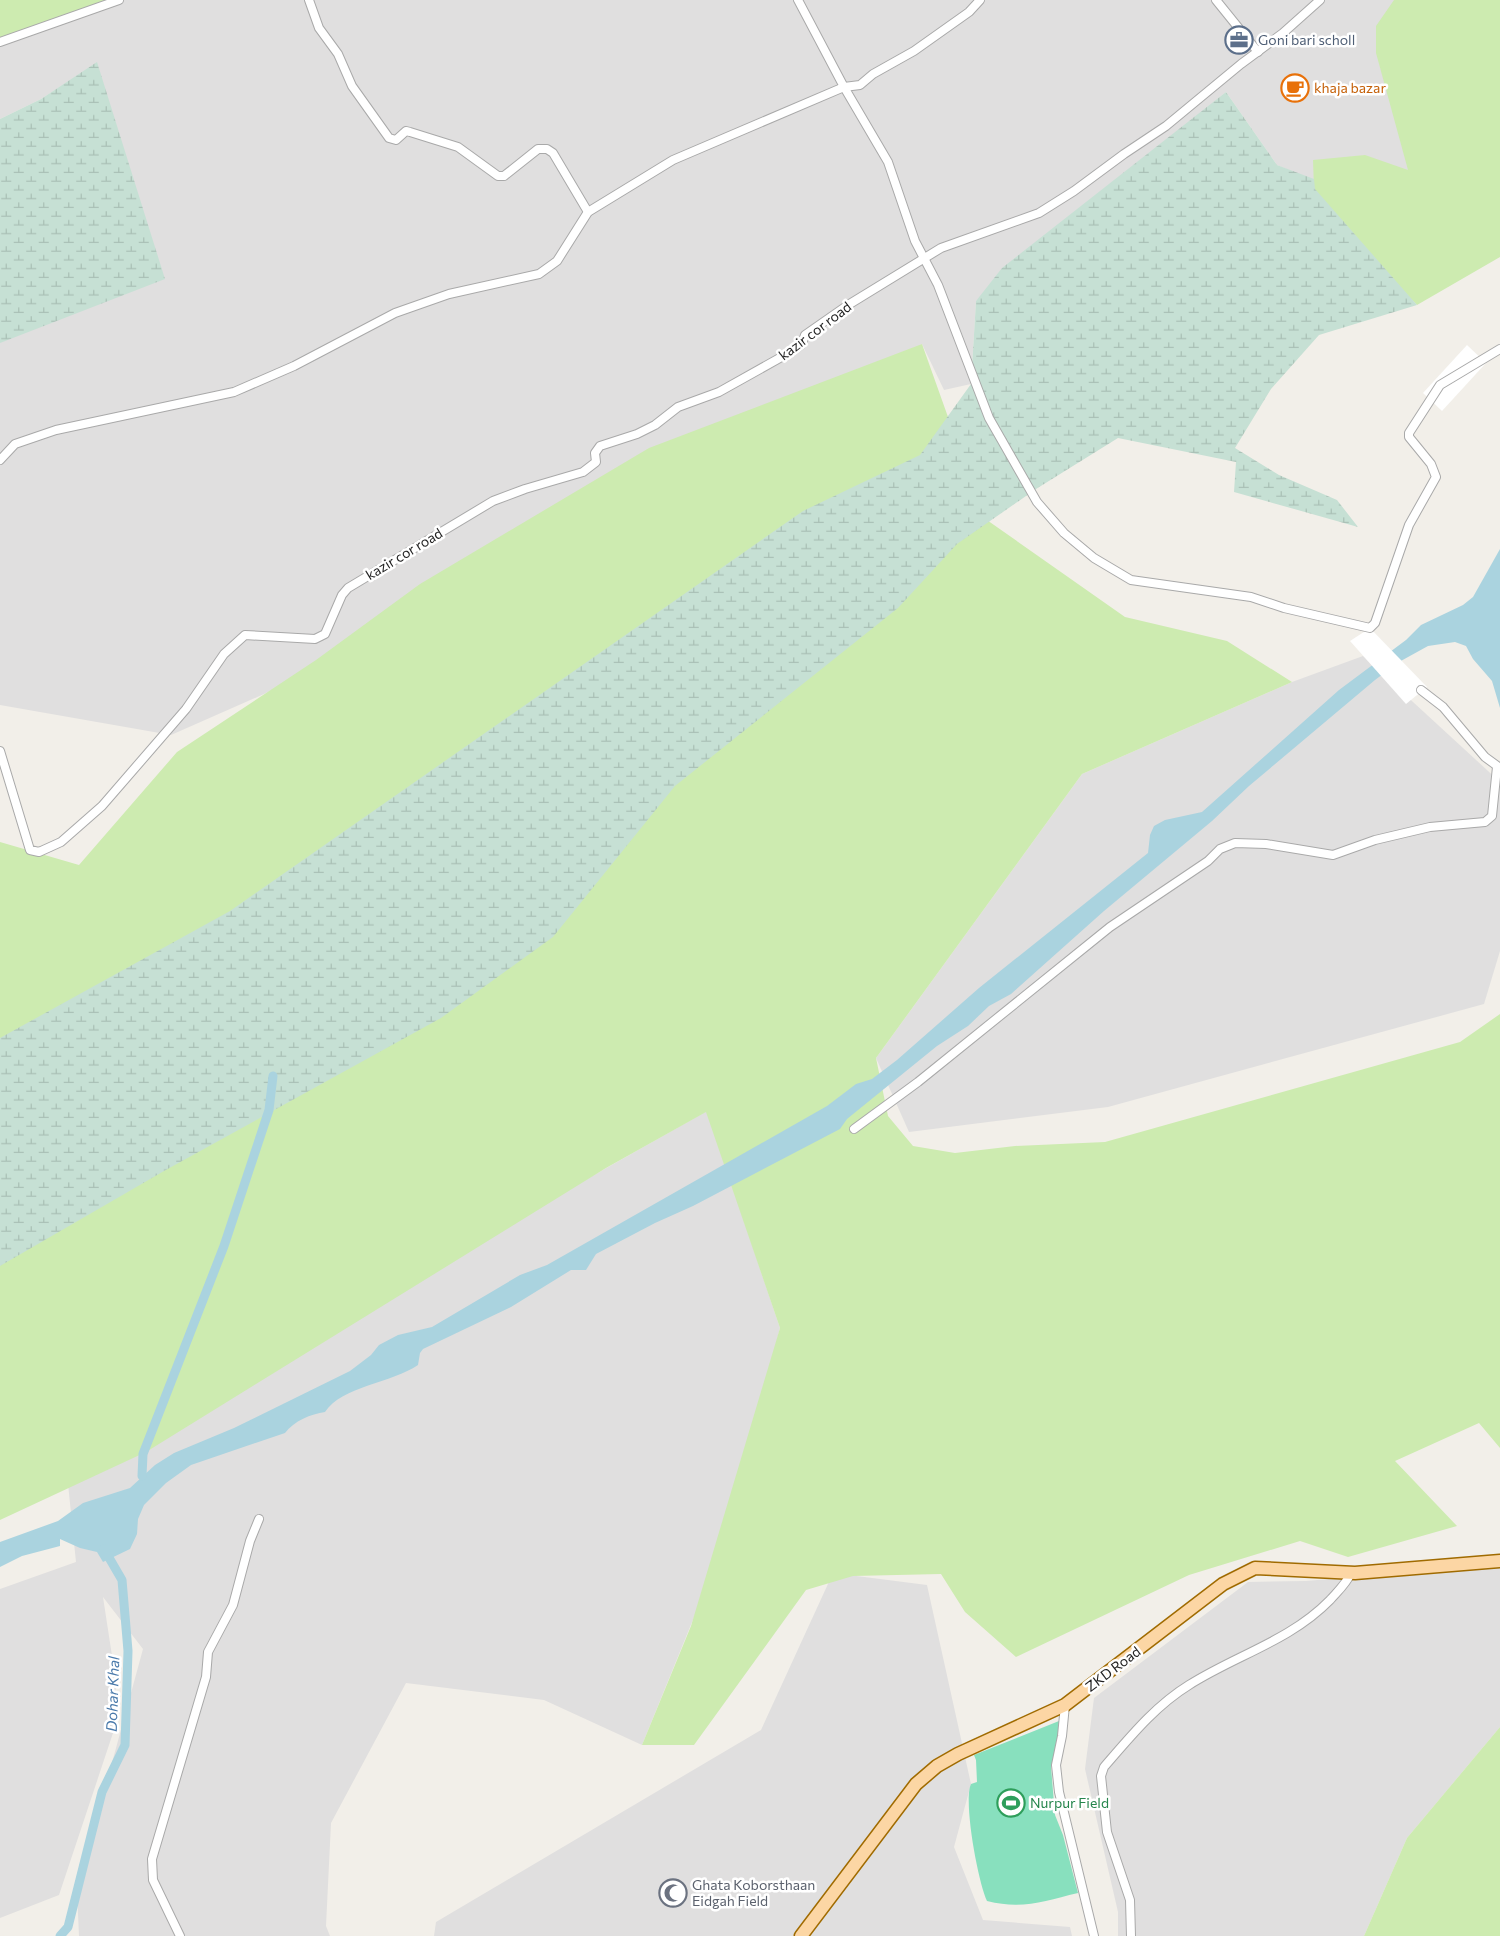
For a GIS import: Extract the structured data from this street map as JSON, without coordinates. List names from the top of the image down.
{
  "streets": {
    "main road": ["ZKD Road"],
    "street": ["kazir cor road"]
  },
  "water": ["Dohar Khal"],
  "places": {
    "office": ["Goni bari scholl"],
    "cafe": ["khaja bazar"],
    "sports": ["Nurpur Field"],
    "mosque": ["Ghata Koborsthaan Eidgah Field"]
  }
}
